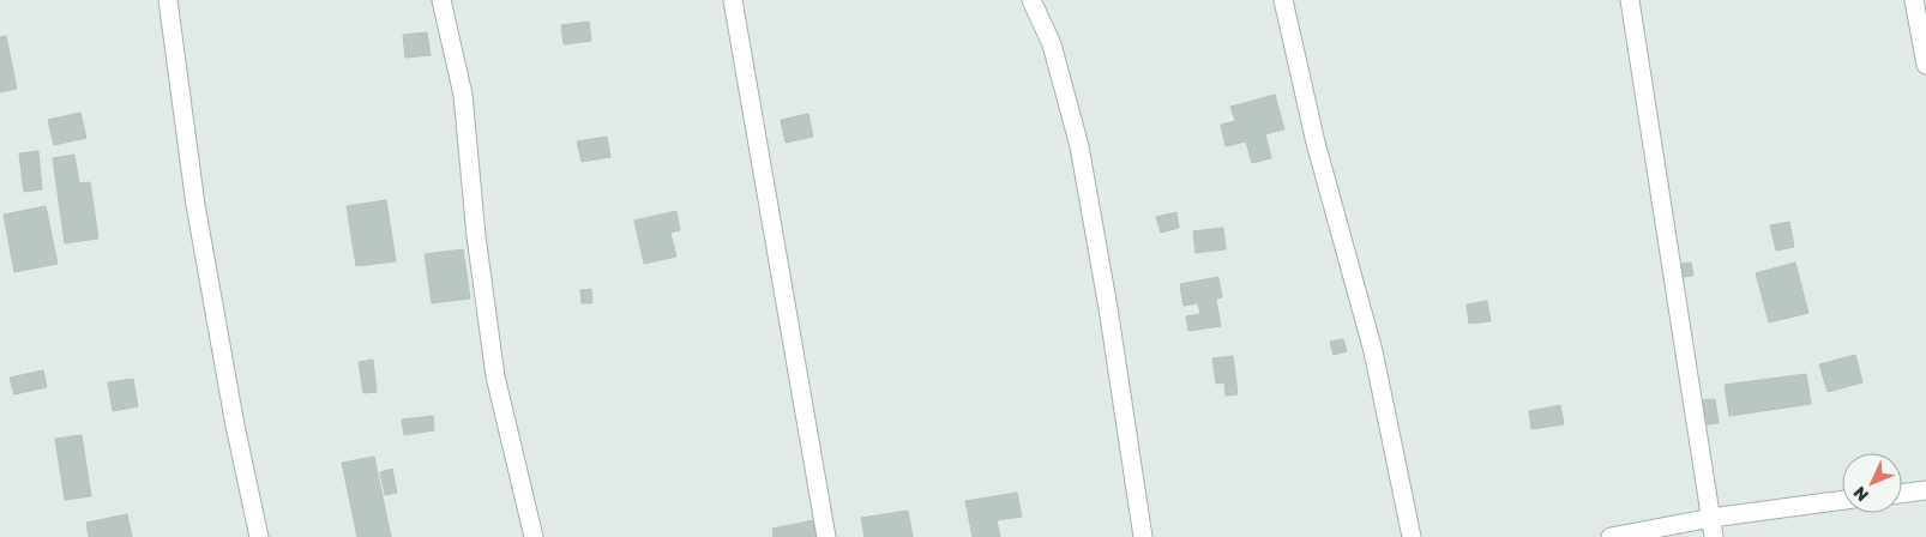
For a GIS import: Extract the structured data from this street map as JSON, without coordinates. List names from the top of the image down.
{
  "north": "bottom left"
}
